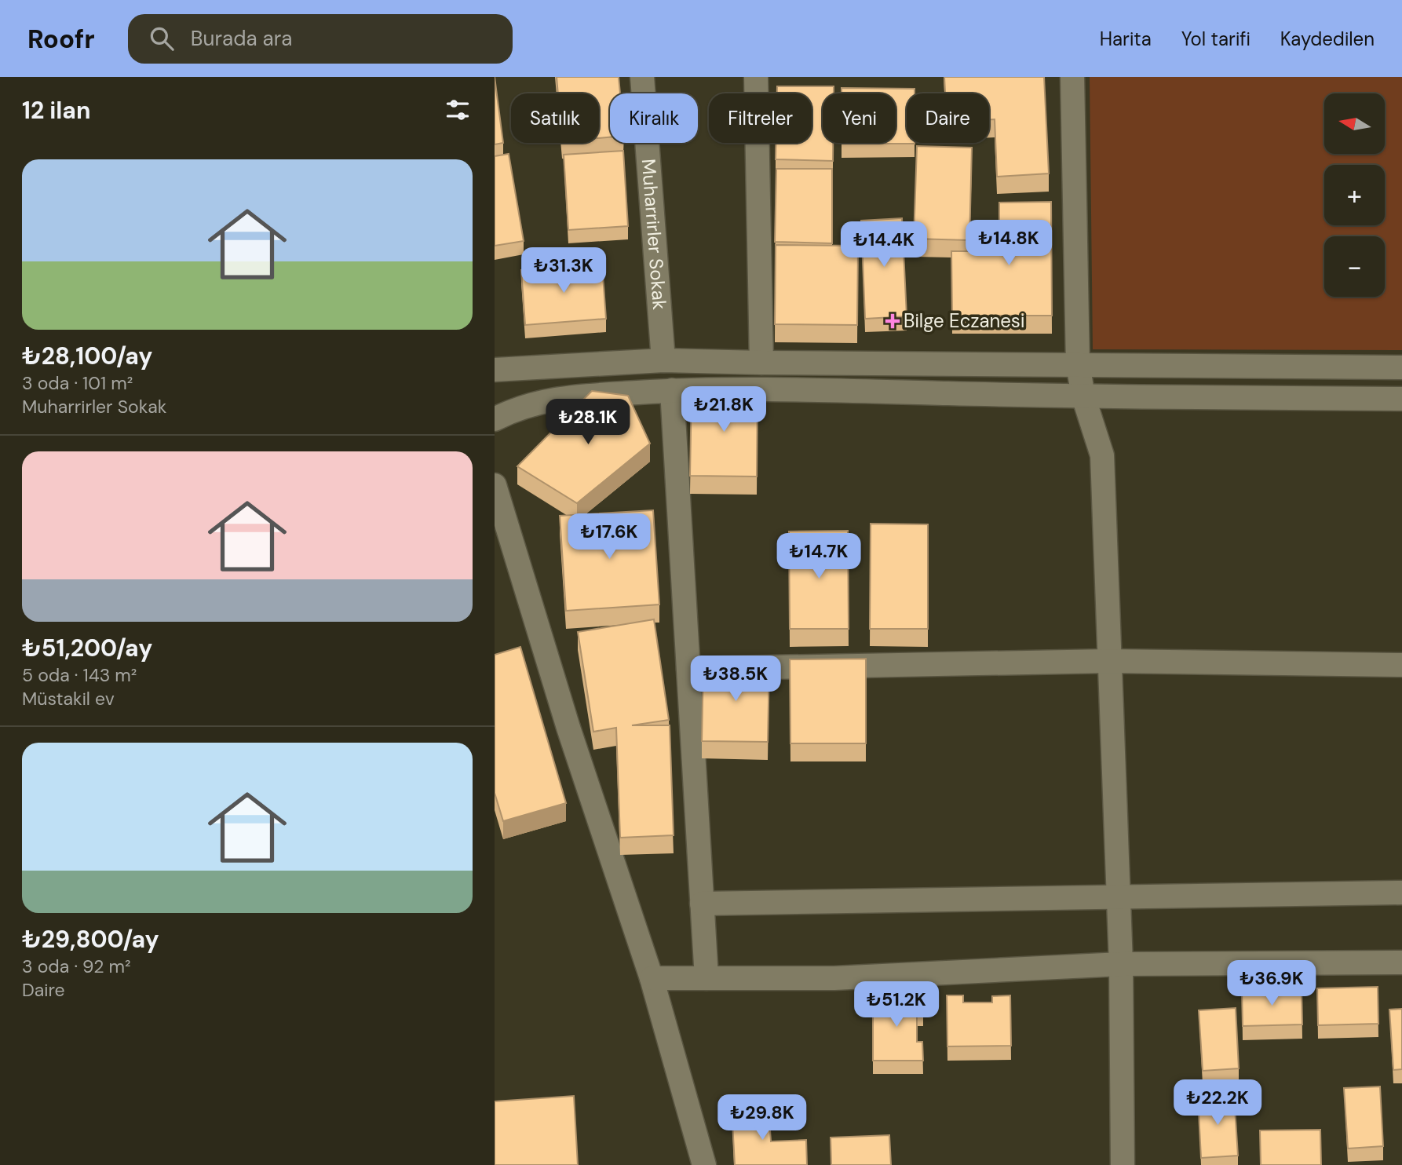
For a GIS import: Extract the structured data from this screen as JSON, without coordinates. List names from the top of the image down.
{
  "streets": {
    "street": ["Muharrirler Sokak"]
  },
  "places": {
    "health": ["Bilge Eczanesi"]
  },
  "north": "left",
  "page": {
    "header": "Roofr",
    "search": "Burada ara",
    "nav": ["Harita", "Yol tarifi", "Kaydedilen"],
    "heading": "12 ilan",
    "map_buttons": ["+", "−"],
    "chip": [
      "Satılık",
      "Kiralık",
      "Filtreler",
      "Yeni",
      "Daire"
    ],
    "list": [
      {
        "name": "₺28,100/ay",
        "note": "3 oda · 101 m² · Muharrirler Sokak"
      },
      {
        "name": "₺51,200/ay",
        "note": "5 oda · 143 m² · Müstakil ev"
      },
      {
        "name": "₺29,800/ay",
        "note": "3 oda · 92 m² · Daire"
      }
    ],
    "price": [
      "₺14.8K",
      "₺14.4K",
      "₺31.3K",
      "₺21.8K",
      "₺28.1K",
      "₺17.6K",
      "₺14.7K",
      "₺38.5K",
      "₺36.9K",
      "₺51.2K",
      "₺22.2K",
      "₺29.8K"
    ]
  }
}
